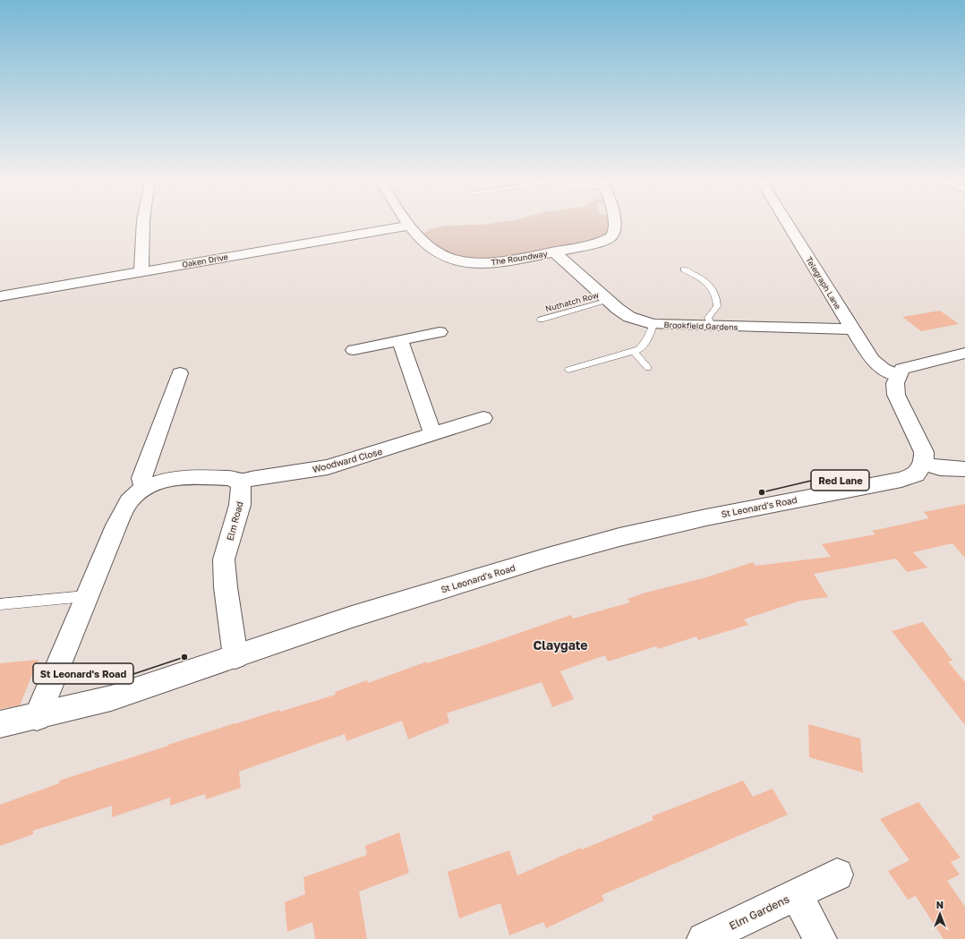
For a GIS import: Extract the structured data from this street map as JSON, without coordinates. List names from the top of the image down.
{
  "streets": {
    "street": [
      "The Roundway",
      "Oaken Drive",
      "Telegraph Lane",
      "Brookfield Gardens",
      "Woodward Close",
      "St Leonard's Road",
      "Elm Road",
      "Elm Gardens"
    ],
    "lane": ["Nuthatch Row"]
  },
  "crossings": [
    ["The Roundway", "Oaken Drive"],
    ["The Roundway", "Brookfield Gardens"],
    ["Telegraph Lane", "Brookfield Gardens"],
    ["Nuthatch Row", "Brookfield Gardens"],
    ["Woodward Close", "Elm Road"],
    ["St Leonard's Road", "Elm Road"]
  ],
  "districts": ["Claygate"],
  "places": ["Red Lane", "St Leonard's Road"],
  "north": "top"
}
